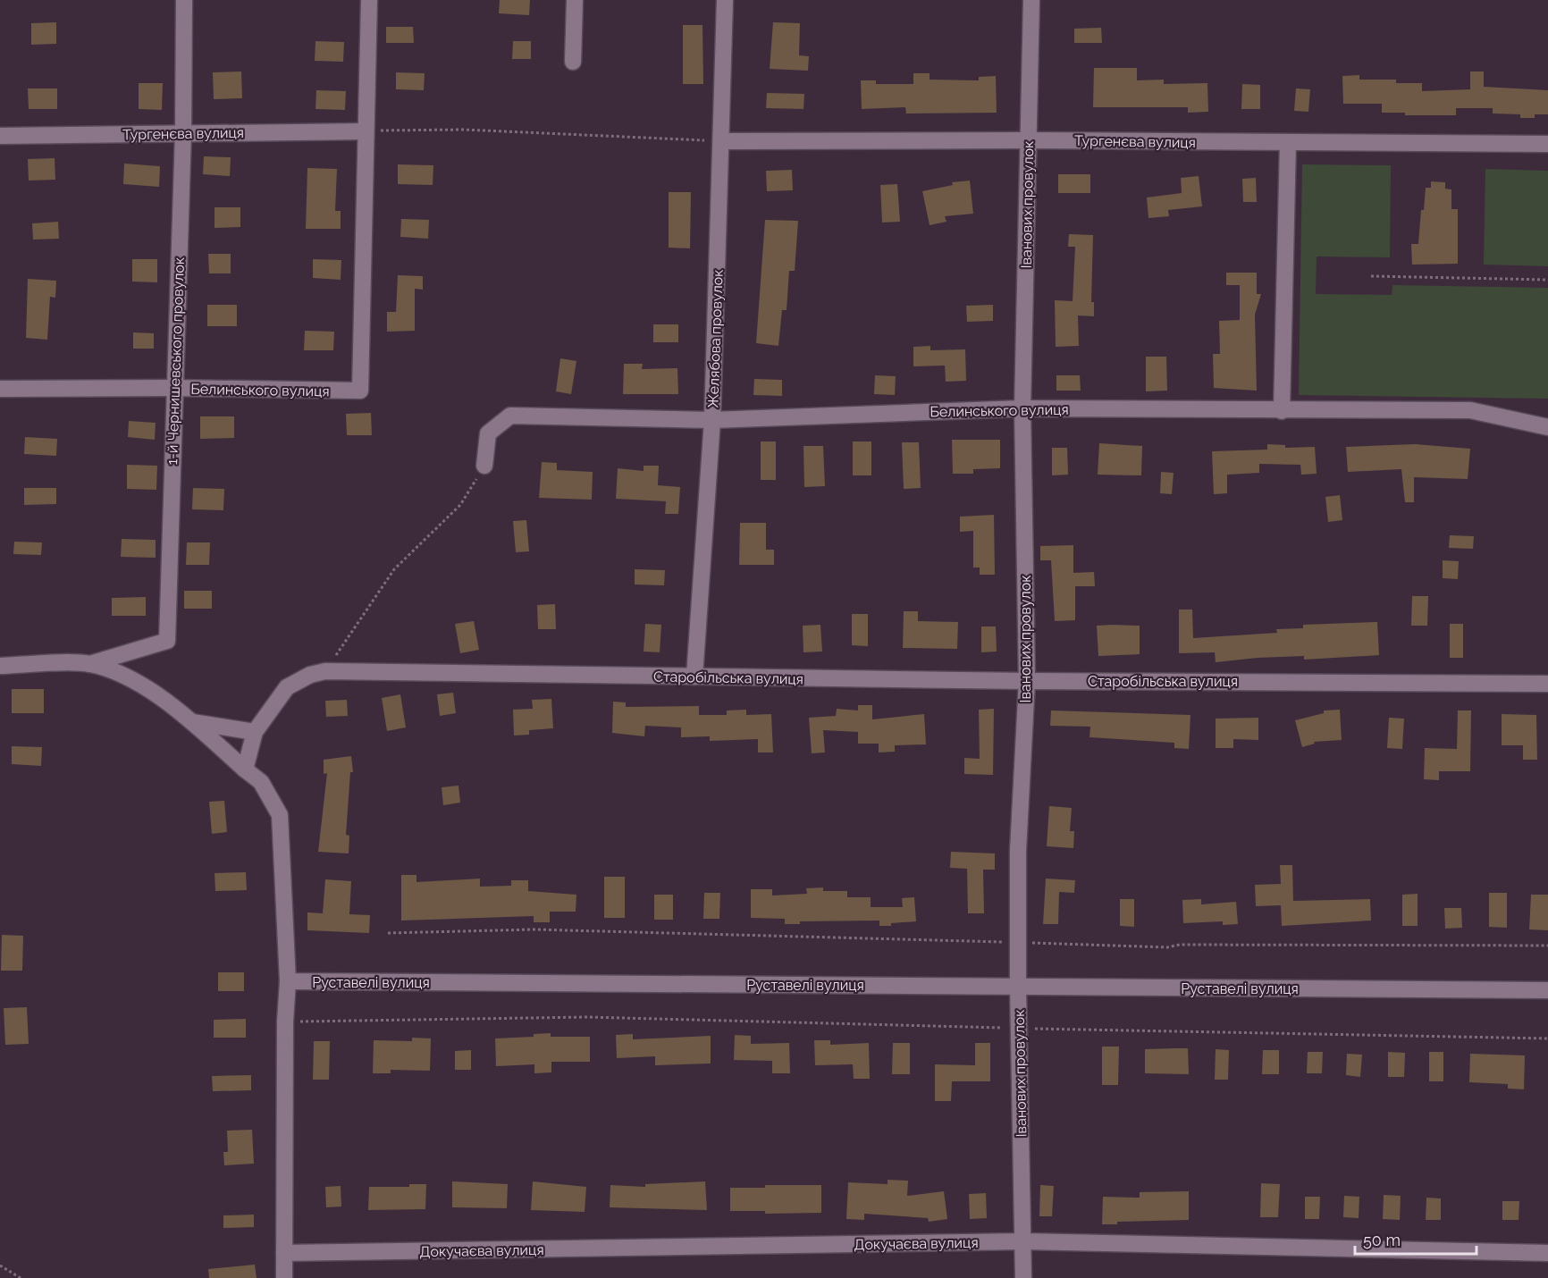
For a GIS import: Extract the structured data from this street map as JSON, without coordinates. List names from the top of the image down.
{
  "streets": {
    "street": [
      "Тургенєва вулиця",
      "Іванових провулок",
      "Желябова провулок",
      "1-й Чернишевського провулок",
      "Белинського вулиця",
      "Старобільська вулиця",
      "Руставелі вулиця",
      "Докучаєва вулиця"
    ]
  },
  "crossings": [
    ["Тургенєва вулиця", "Іванових провулок"],
    ["Тургенєва вулиця", "Желябова провулок"],
    ["Тургенєва вулиця", "1-й Чернишевського провулок"],
    ["Тургенєва вулиця", "Белинського вулиця"],
    ["Іванових провулок", "Белинського вулиця"],
    ["Іванових провулок", "Старобільська вулиця"],
    ["Іванових провулок", "Руставелі вулиця"],
    ["Іванових провулок", "Докучаєва вулиця"],
    ["Желябова провулок", "Белинського вулиця"],
    ["Желябова провулок", "Старобільська вулиця"],
    ["1-й Чернишевського провулок", "Белинського вулиця"]
  ],
  "scale_bar": "50 m"
}
